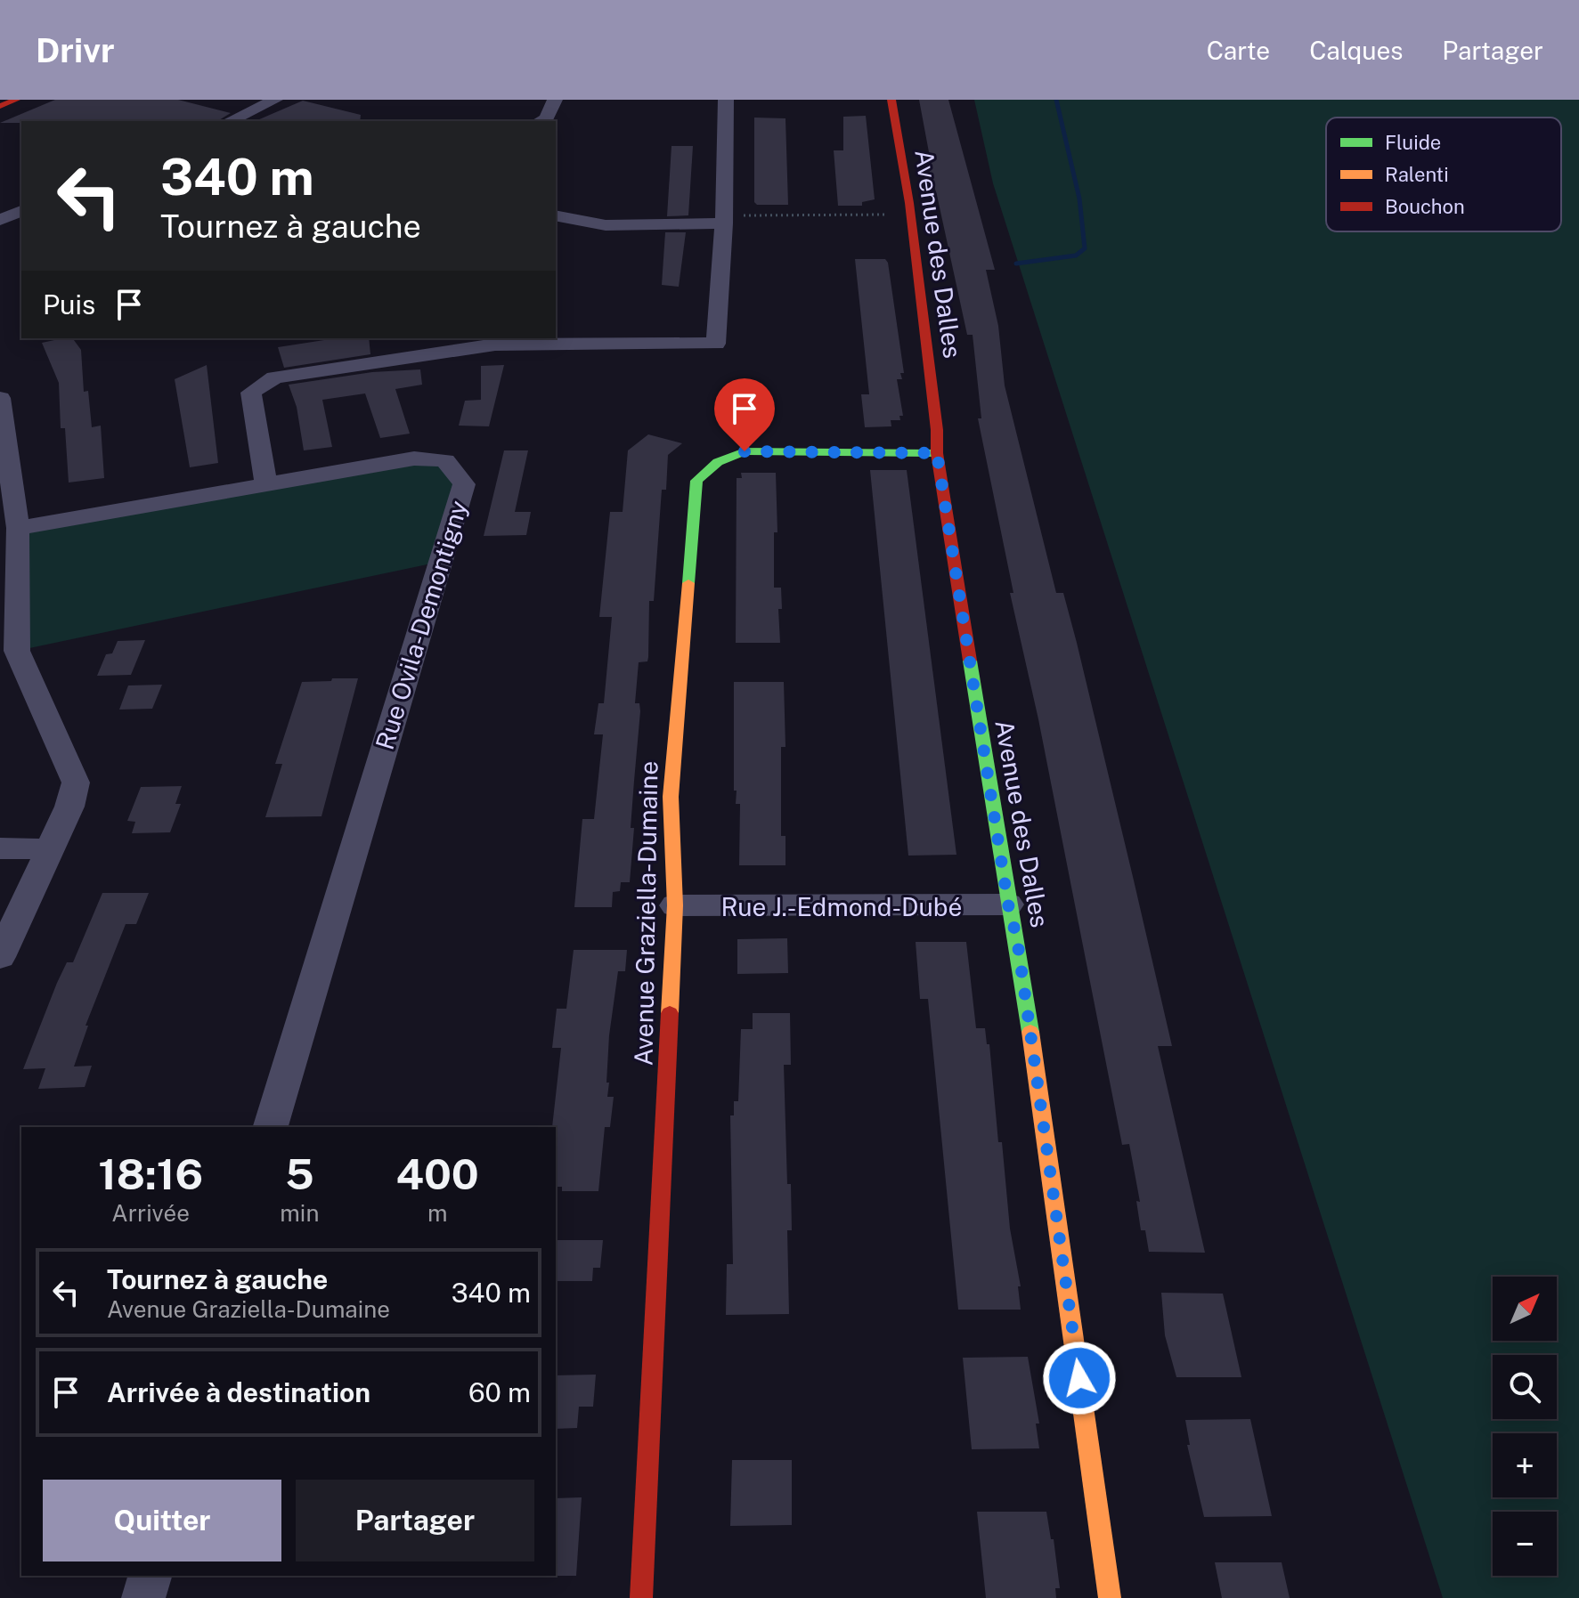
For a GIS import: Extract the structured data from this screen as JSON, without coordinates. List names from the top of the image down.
{
  "streets": {
    "street": [
      "Avenue des Dalles",
      "Rue Ovila-Demontigny",
      "Rue J.-Edmond-Dubé",
      "Avenue Graziella-Dumaine"
    ]
  },
  "crossings": [
    ["Avenue des Dalles", "Rue J.-Edmond-Dubé"],
    ["Avenue des Dalles", "Avenue Graziella-Dumaine"],
    ["Rue J.-Edmond-Dubé", "Avenue Graziella-Dumaine"]
  ],
  "legend": ["Fluide", "Ralenti", "Bouchon"],
  "north": "top right",
  "page": {
    "header": "Drivr",
    "nav": ["Carte", "Calques", "Partager"],
    "turn": ["340 m", "Tournez à gauche"],
    "then": "Puis",
    "eta": [
      "18:16",
      "Arrivée",
      "5",
      "min",
      "400",
      "m"
    ],
    "list": [
      {
        "name": "Tournez à gauche",
        "note": "Avenue Graziella-Dumaine",
        "value": "340 m"
      },
      {
        "name": "Arrivée à destination",
        "value": "60 m"
      }
    ],
    "map_buttons": ["+", "−"],
    "buttons": ["Quitter", "Partager"]
  }
}
